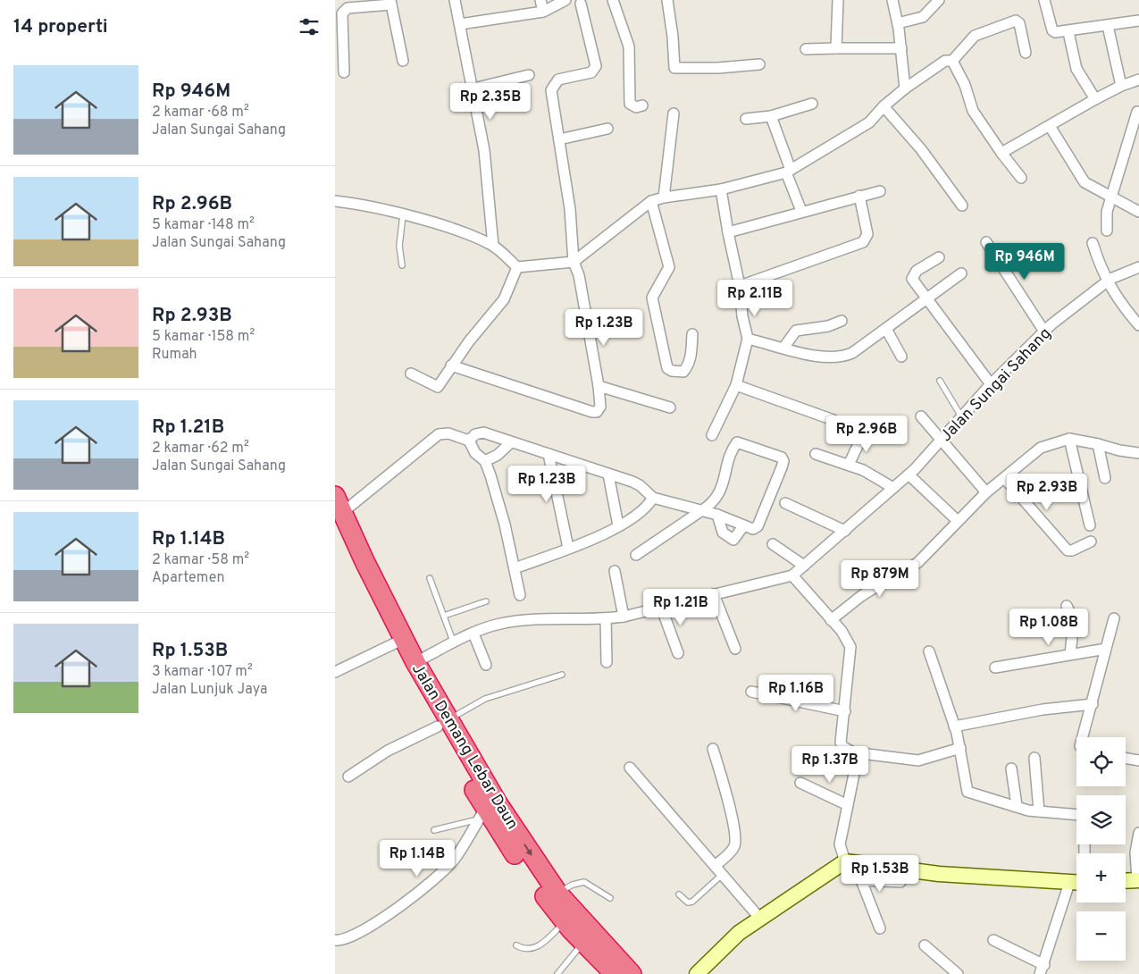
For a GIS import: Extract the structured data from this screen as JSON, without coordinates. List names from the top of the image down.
{
  "streets": {
    "highway": ["Jalan Demang Lebar Daun"],
    "street": ["Jalan Sungai Sahang"]
  },
  "crossings": [
    ["Jalan Sungai Sahang", "Jalan Demang Lebar Daun"]
  ],
  "page": {
    "heading": "14 properti",
    "list": [
      {
        "name": "Rp 946M",
        "note": "2 kamar · 68 m² · Jalan Sungai Sahang"
      },
      {
        "name": "Rp 2.96B",
        "note": "5 kamar · 148 m² · Jalan Sungai Sahang"
      },
      {
        "name": "Rp 2.93B",
        "note": "5 kamar · 158 m² · Rumah"
      },
      {
        "name": "Rp 1.21B",
        "note": "2 kamar · 62 m² · Jalan Sungai Sahang"
      },
      {
        "name": "Rp 1.14B",
        "note": "2 kamar · 58 m² · Apartemen"
      },
      {
        "name": "Rp 1.53B",
        "note": "3 kamar · 107 m² · Jalan Lunjuk Jaya"
      }
    ],
    "price": [
      "Rp 2.35B",
      "Rp 946M",
      "Rp 2.11B",
      "Rp 1.23B",
      "Rp 2.96B",
      "Rp 1.23B",
      "Rp 2.93B",
      "Rp 879M",
      "Rp 1.21B",
      "Rp 1.08B",
      "Rp 1.16B",
      "Rp 1.37B",
      "Rp 1.14B",
      "Rp 1.53B"
    ],
    "map_buttons": ["+", "−"]
  }
}
